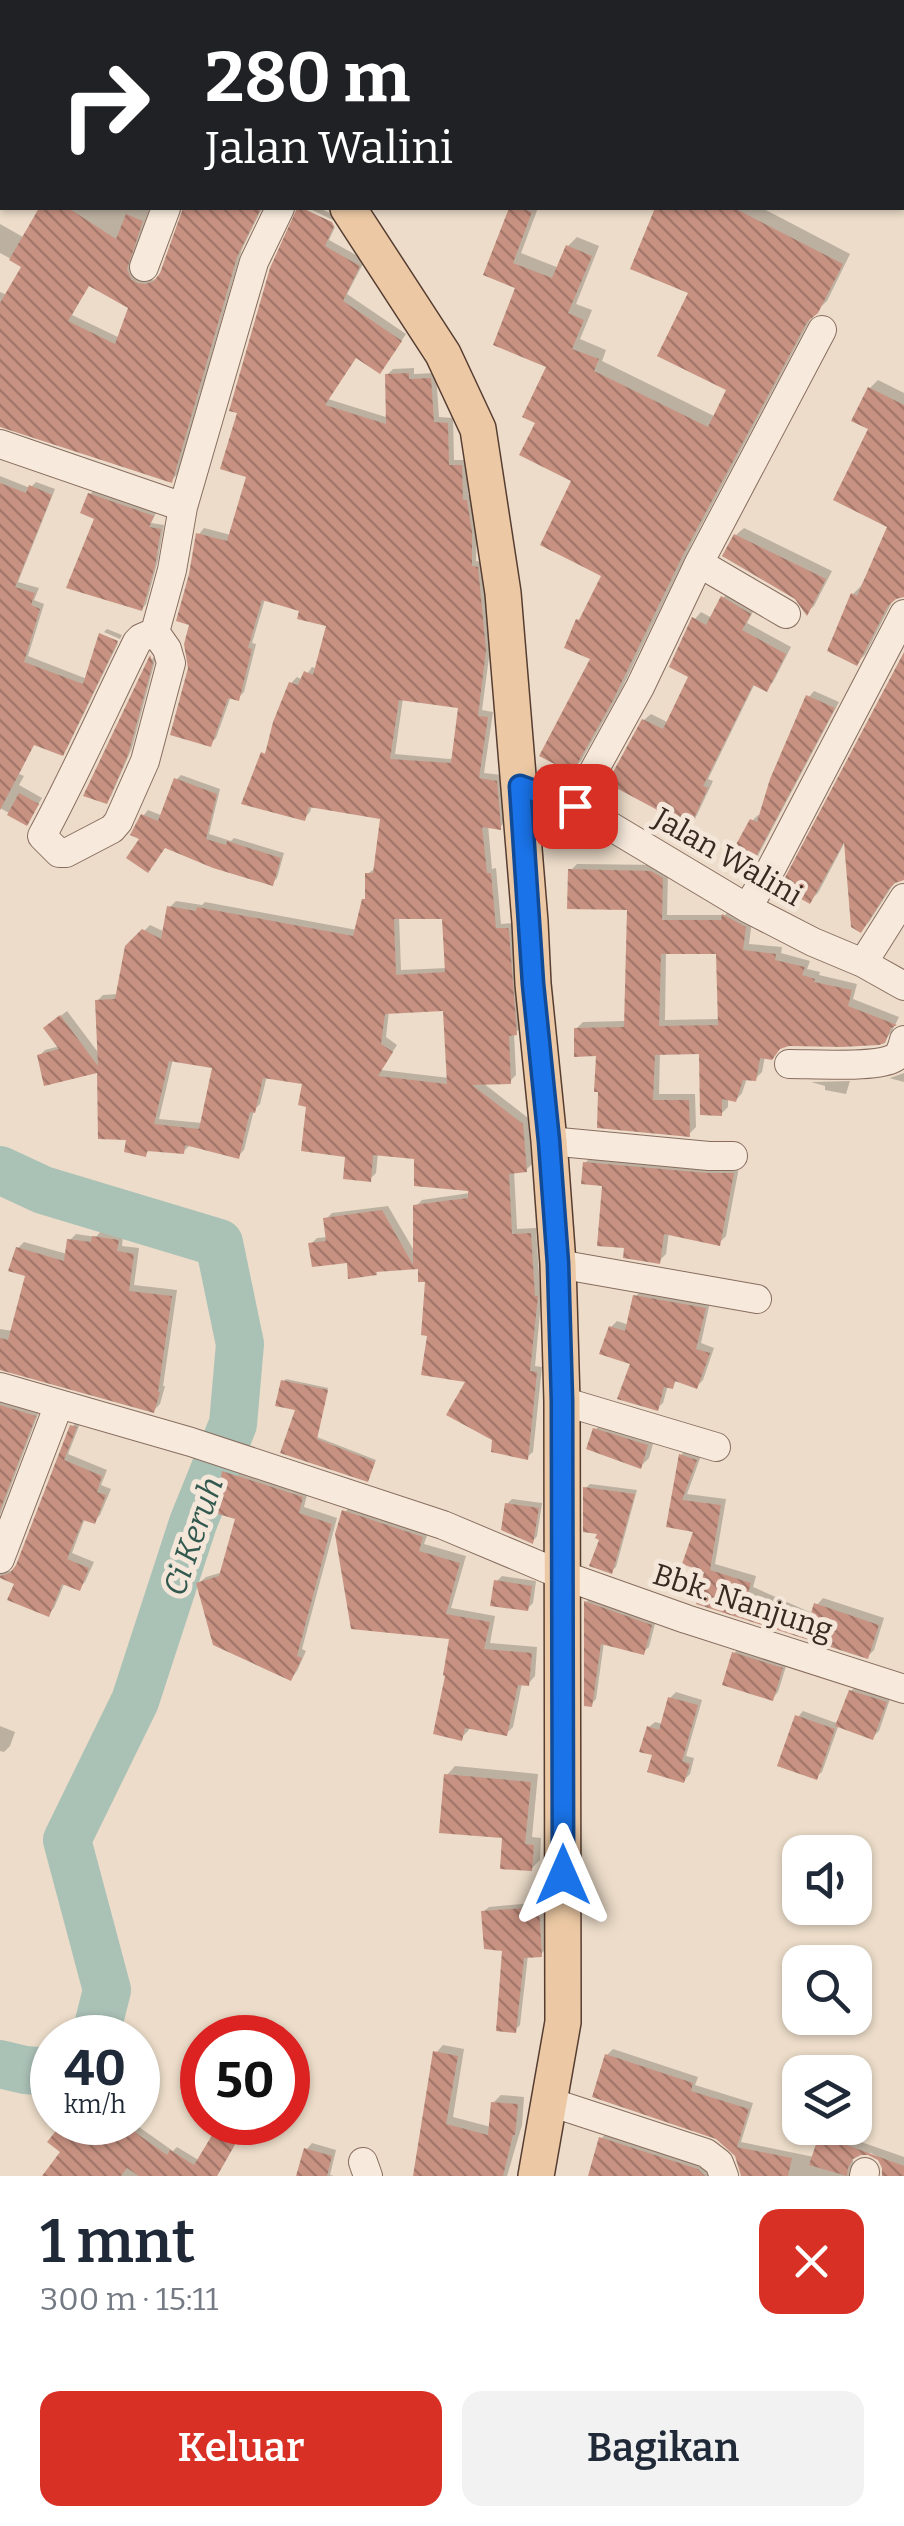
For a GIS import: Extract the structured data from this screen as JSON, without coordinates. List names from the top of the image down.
{
  "streets": {
    "street": ["Jalan Walini", "Bbk. Nanjung"]
  },
  "water": ["Ci Keruh"],
  "page": {
    "turn": ["280 m", "Jalan Walini"],
    "speed": "40 km/h",
    "limit": "50",
    "heading": ["1 mnt", "300 m · 15:11"],
    "buttons": ["Keluar", "Bagikan"]
  }
}
